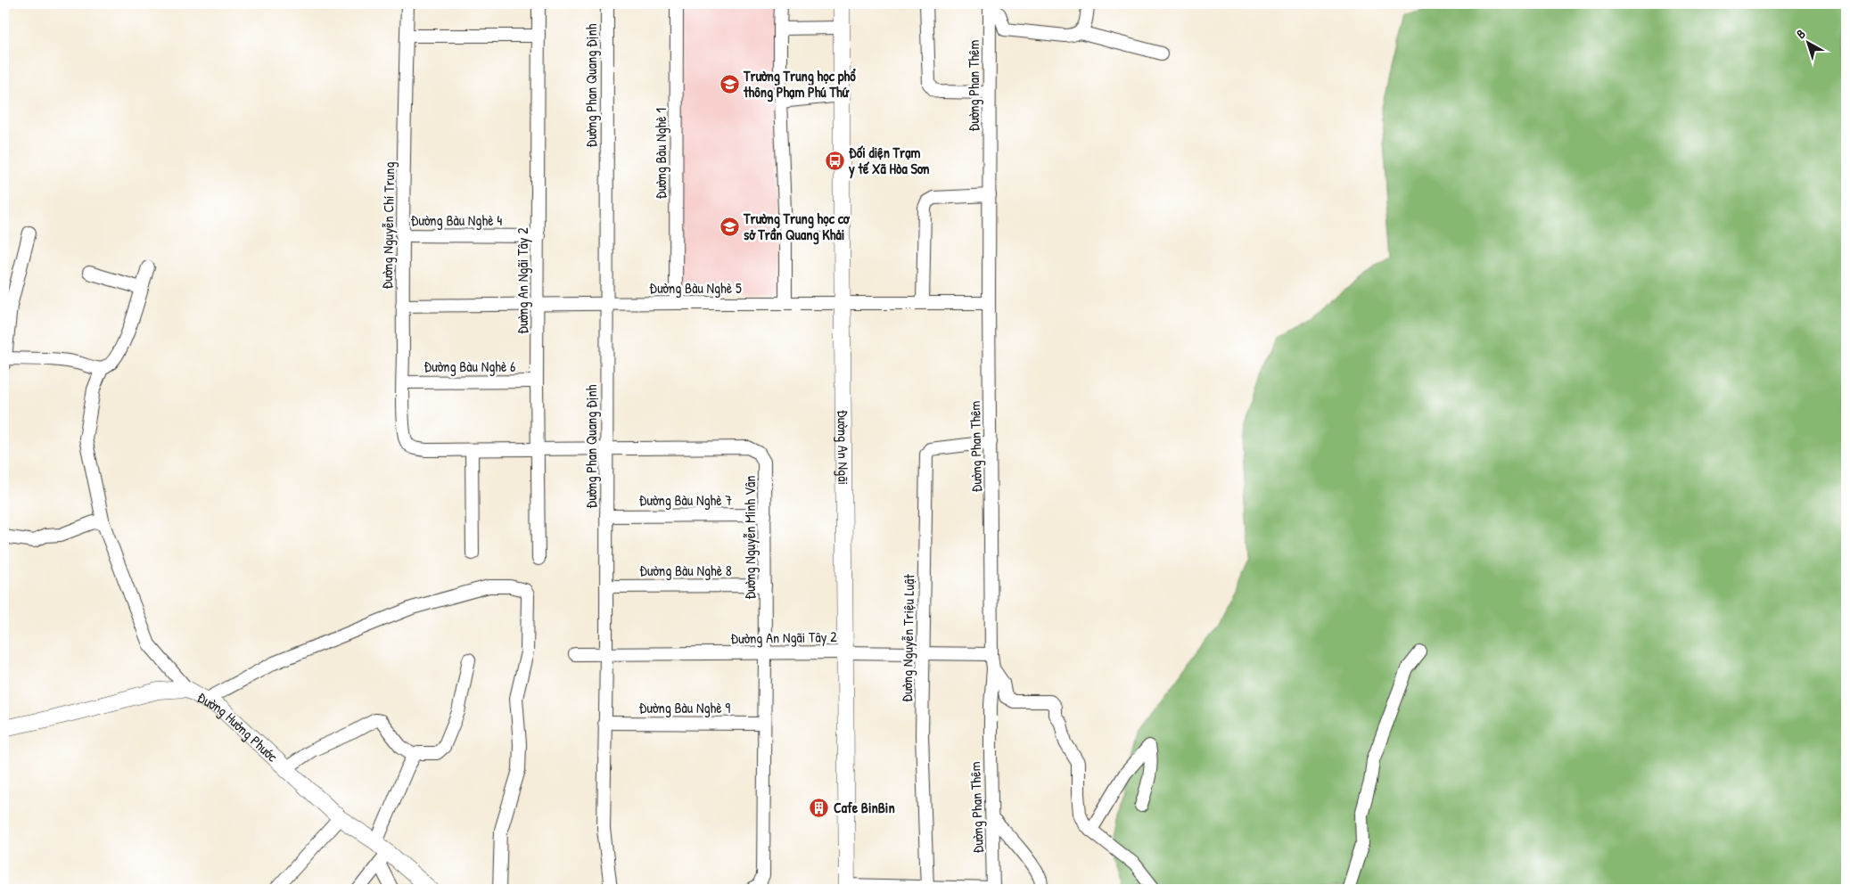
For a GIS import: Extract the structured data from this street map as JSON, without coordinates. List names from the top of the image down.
{
  "streets": {
    "main road": ["Đường An Ngãi", "Đường Hưởng Phước"],
    "street": [
      "Đường Phan Quang Định",
      "Đường Phan Thêm",
      "Đường Bàu Nghè 1",
      "Đường Bàu Nghè 4",
      "Đường Nguyễn Chí Trung",
      "Đường An Ngãi Tây 2",
      "Đường Bàu Nghè 5",
      "Đường Bàu Nghè 6",
      "Đường Bàu Nghè 7",
      "Đường Nguyễn Minh Vân",
      "Đường Bàu Nghè 8",
      "Đường Nguyễn Triệu Luật",
      "Đường Bàu Nghè 9"
    ]
  },
  "crossings": [
    ["Đường Phan Quang Định", "Đường An Ngãi Tây 2"],
    ["Đường Phan Quang Định", "Đường Bàu Nghè 5"],
    ["Đường Phan Quang Định", "Đường Bàu Nghè 7"],
    ["Đường Phan Quang Định", "Đường Nguyễn Minh Vân"],
    ["Đường Phan Quang Định", "Đường Bàu Nghè 8"],
    ["Đường Phan Quang Định", "Đường Bàu Nghè 9"],
    ["Đường Phan Thêm", "Đường An Ngãi Tây 2"],
    ["Đường Phan Thêm", "Đường Bàu Nghè 5"],
    ["Đường Phan Thêm", "Đường Nguyễn Triệu Luật"],
    ["Đường Bàu Nghè 1", "Đường Bàu Nghè 5"],
    ["Đường Bàu Nghè 4", "Đường Nguyễn Chí Trung"],
    ["Đường Bàu Nghè 4", "Đường An Ngãi Tây 2"],
    ["Đường Nguyễn Chí Trung", "Đường Bàu Nghè 5"],
    ["Đường Nguyễn Chí Trung", "Đường Bàu Nghè 6"],
    ["Đường Nguyễn Chí Trung", "Đường Nguyễn Minh Vân"],
    ["Đường An Ngãi Tây 2", "Đường Bàu Nghè 5"],
    ["Đường An Ngãi Tây 2", "Đường Bàu Nghè 6"],
    ["Đường An Ngãi Tây 2", "Đường An Ngãi"],
    ["Đường An Ngãi Tây 2", "Đường Nguyễn Minh Vân"],
    ["Đường An Ngãi Tây 2", "Đường Nguyễn Triệu Luật"],
    ["Đường Bàu Nghè 5", "Đường An Ngãi"],
    ["Đường Bàu Nghè 7", "Đường Nguyễn Minh Vân"],
    ["Đường Nguyễn Minh Vân", "Đường Bàu Nghè 8"],
    ["Đường Nguyễn Minh Vân", "Đường Bàu Nghè 9"]
  ],
  "places": {
    "school or university": ["Trường Trung học phổ thông Phạm Phú Thứ", "Trường Trung học cơ sở Trần Quang Khải"],
    "bus stop": ["Đối diện Trạm y tế Xã Hòa Sơn"],
    "building": ["Cafe BinBin"]
  },
  "north": "top left"
}
